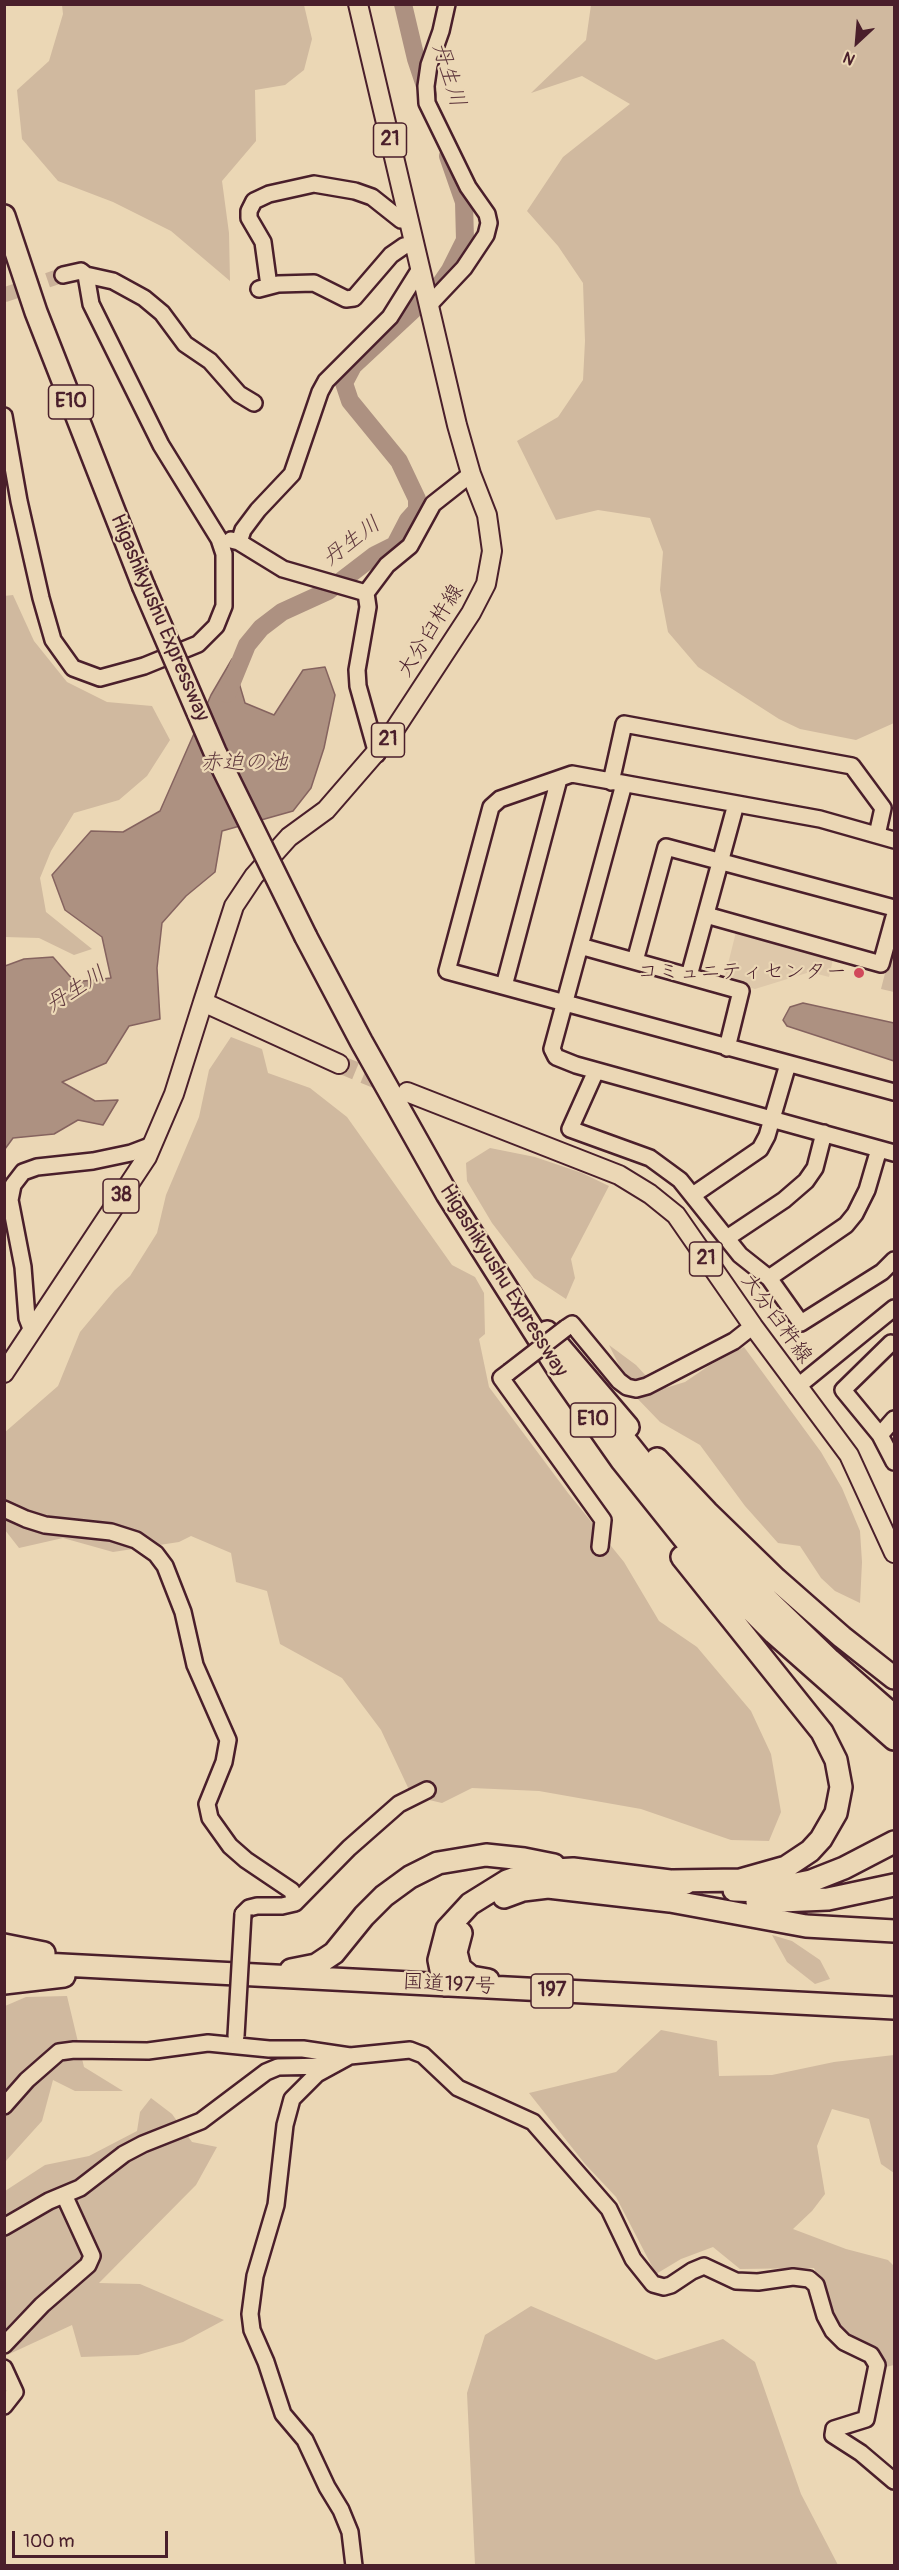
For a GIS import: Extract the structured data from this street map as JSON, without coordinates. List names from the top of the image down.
{
  "streets": {
    "highway": [
      "E10",
      "Higashikyushu Expressway",
      "国道197号",
      "197"
    ],
    "main road": ["21", "大分臼杵線", "38"]
  },
  "crossings": [
    ["大分臼杵線", "38"]
  ],
  "water": ["丹生川", "赤迫の池"],
  "places": ["コミュニティセンター"],
  "scale_bar": "100 m",
  "north": "bottom left"
}
